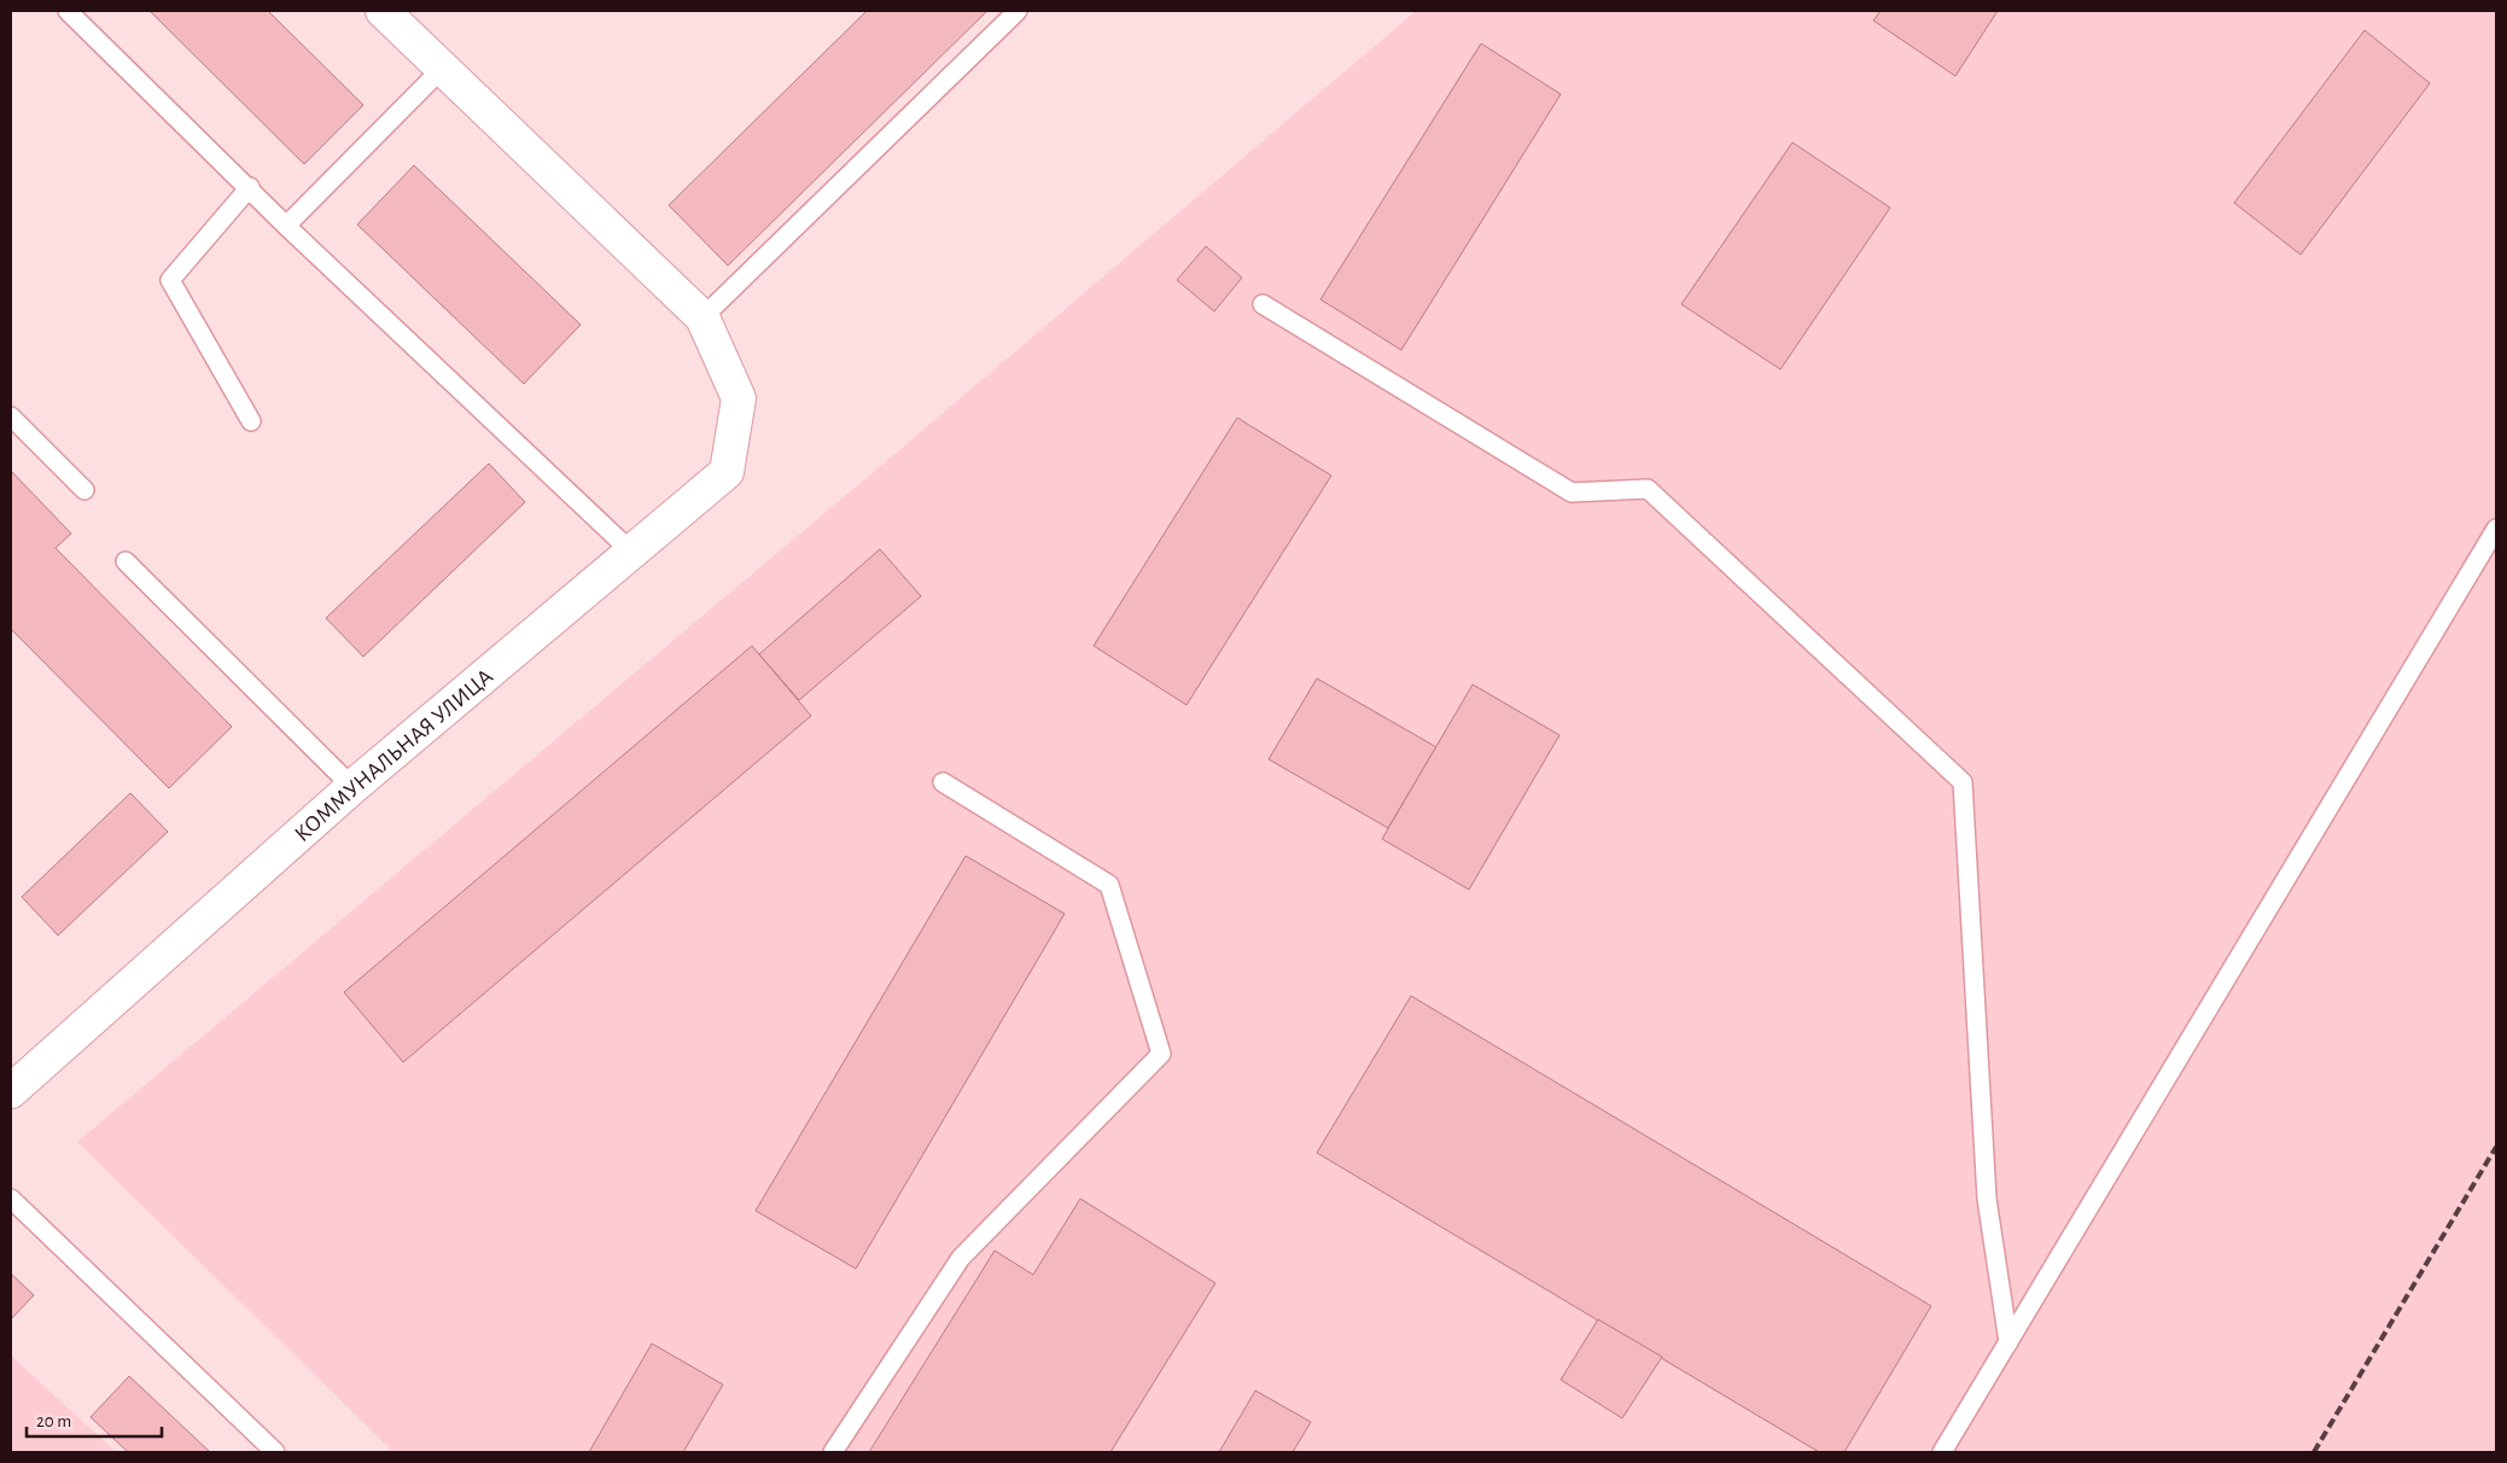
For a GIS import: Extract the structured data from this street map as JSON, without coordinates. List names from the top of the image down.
{
  "streets": {
    "street": ["КОММУНАЛЬНАЯ УЛИЦА"]
  },
  "scale_bar": "20 m"
}
